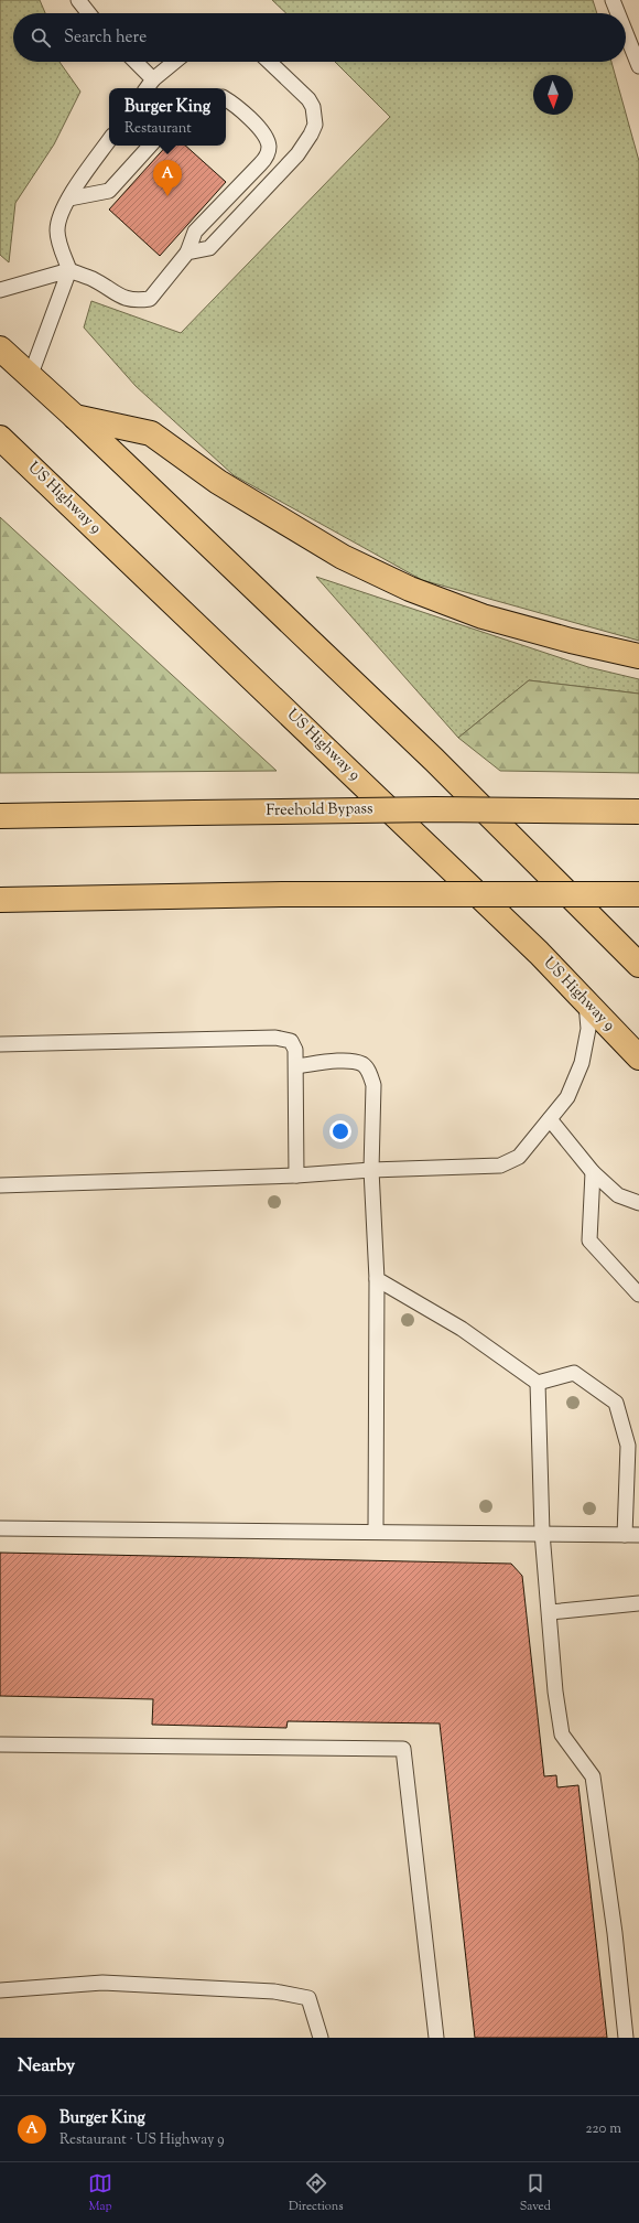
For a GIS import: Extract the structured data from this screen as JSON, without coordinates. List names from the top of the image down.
{
  "streets": {
    "highway": ["US Highway 9", "Freehold Bypass"]
  },
  "north": "bottom",
  "page": {
    "search": "Search here",
    "popup": ["Burger King", "Restaurant"],
    "pins": "A",
    "heading": "Nearby",
    "list": [
      {
        "mark": "A",
        "name": "Burger King",
        "note": "Restaurant · US Highway 9",
        "value": "220 m"
      }
    ],
    "nav": ["Map", "Directions", "Saved"]
  }
}
